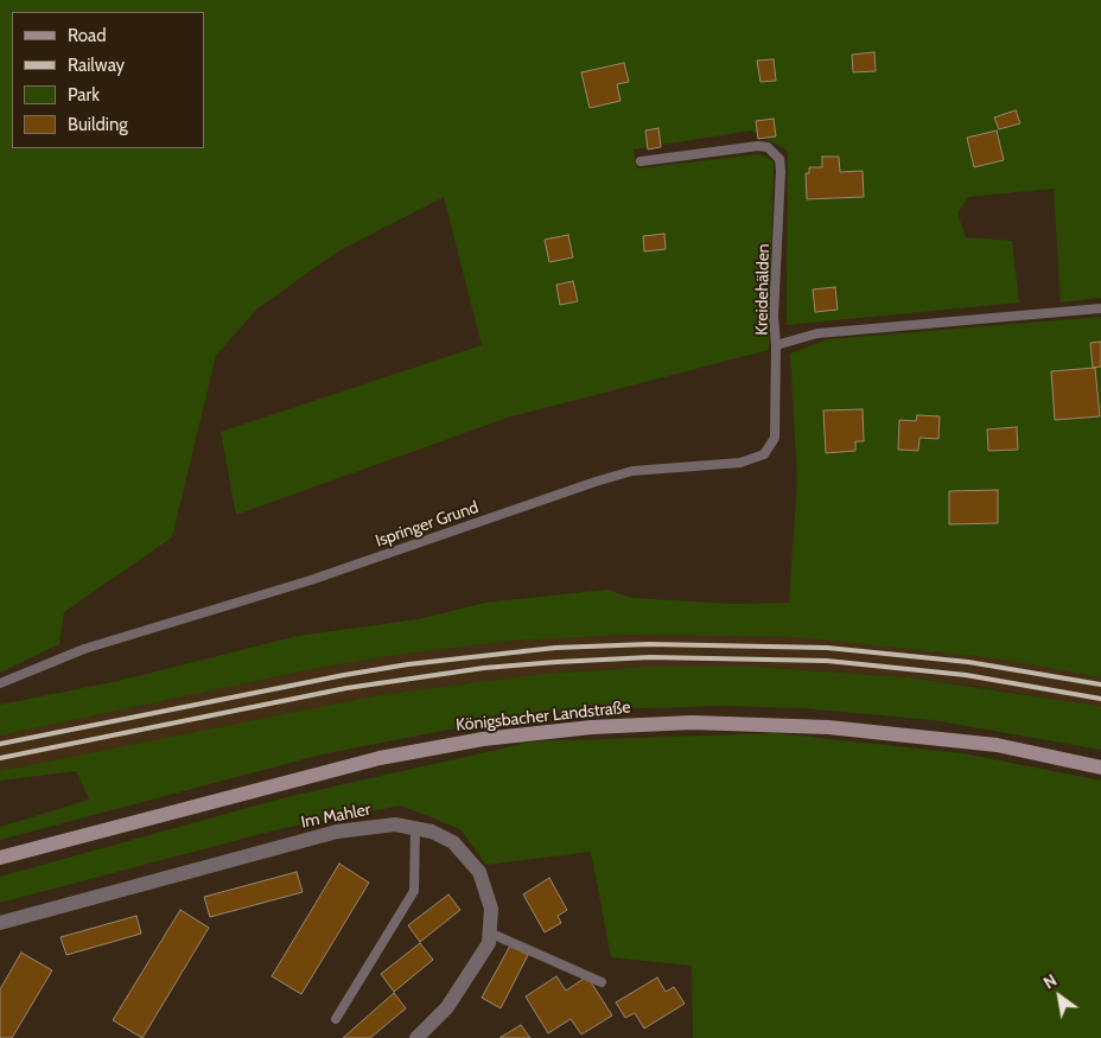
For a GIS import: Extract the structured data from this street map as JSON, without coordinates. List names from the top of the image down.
{
  "streets": {
    "main road": ["Königsbacher Landstraße"],
    "street": ["Im Mahler"],
    "lane": ["Kreidehälden", "Ispringer Grund"]
  },
  "crossings": [
    ["Kreidehälden", "Ispringer Grund"]
  ],
  "legend": [
    "Road",
    "Railway",
    "Park",
    "Building"
  ],
  "north": "top left"
}
